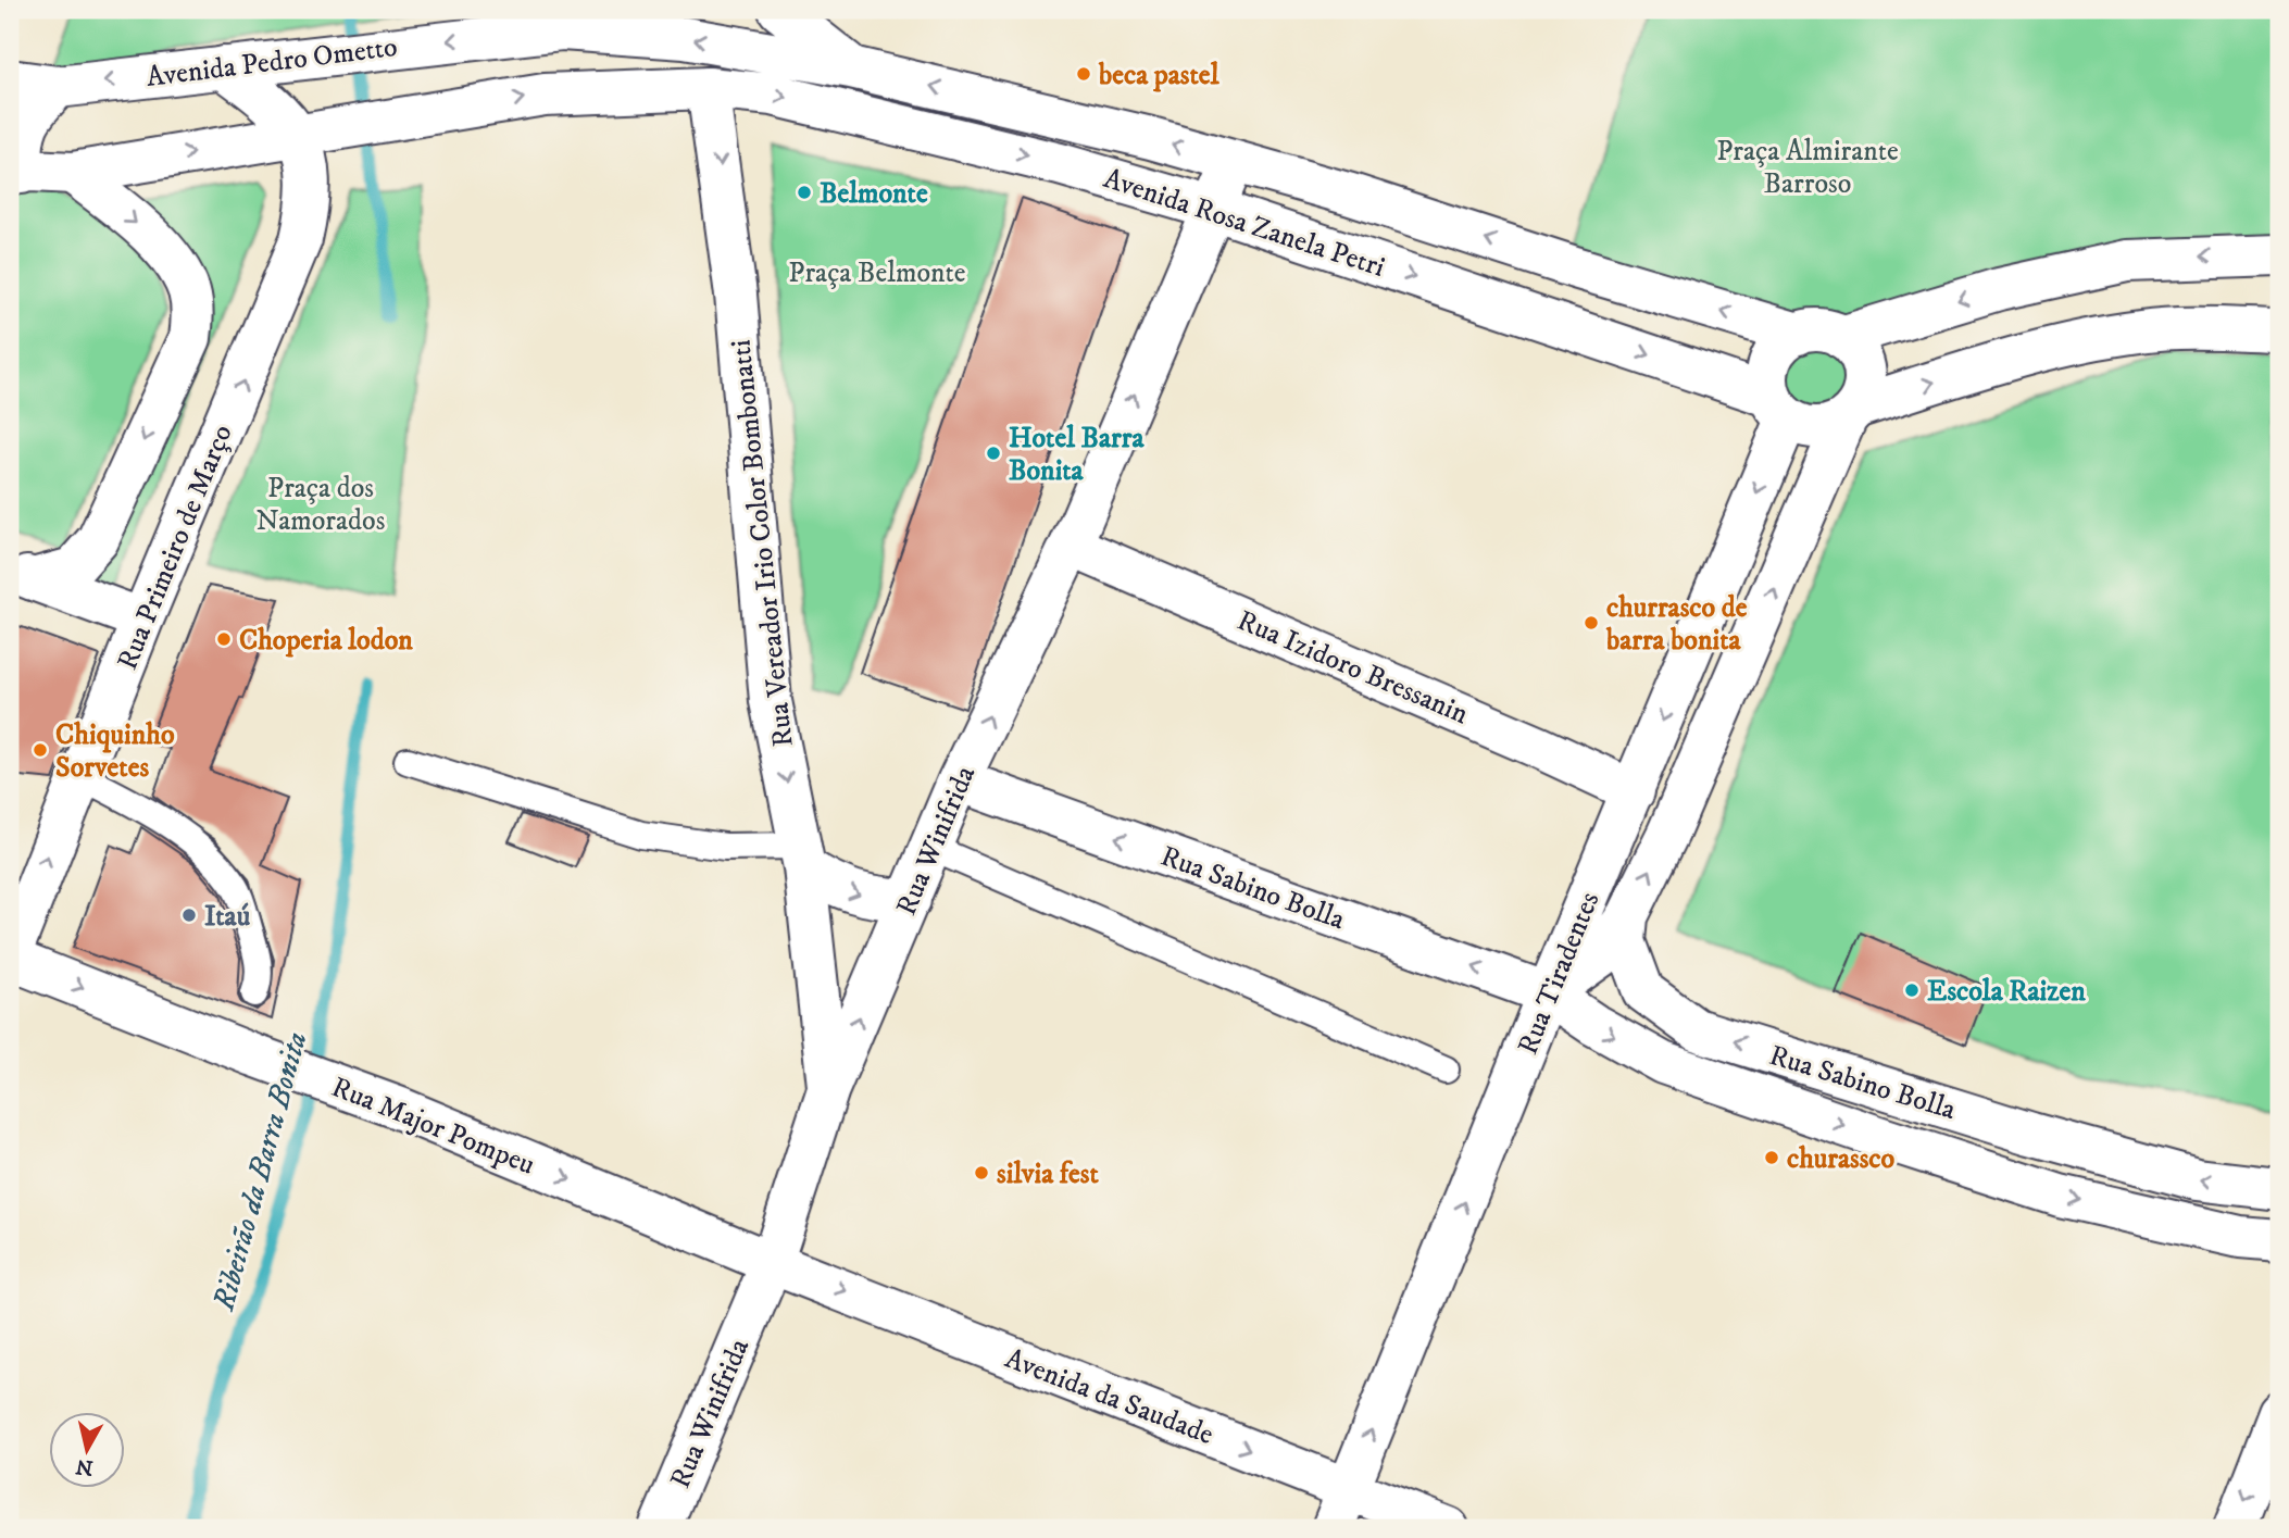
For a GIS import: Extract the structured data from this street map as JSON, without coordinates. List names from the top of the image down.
{
  "streets": {
    "main road": [
      "Avenida Pedro Ometto",
      "Avenida Rosa Zanela Petri",
      "Rua Vereador Irio Color Bombonatti",
      "Rua Primeiro de Março",
      "Rua Izidoro Bressanin",
      "Rua Winifrida",
      "Rua Sabino Bolla",
      "Rua Tiradentes",
      "Rua Major Pompeu",
      "Avenida da Saudade"
    ]
  },
  "crossings": [
    ["Avenida Pedro Ometto", "Avenida Rosa Zanela Petri"],
    ["Avenida Rosa Zanela Petri", "Rua Vereador Irio Color Bombonatti"],
    ["Avenida Rosa Zanela Petri", "Rua Winifrida"],
    ["Avenida Rosa Zanela Petri", "Rua Tiradentes"],
    ["Rua Vereador Irio Color Bombonatti", "Rua Winifrida"],
    ["Rua Primeiro de Março", "Rua Major Pompeu"],
    ["Rua Izidoro Bressanin", "Rua Winifrida"],
    ["Rua Izidoro Bressanin", "Rua Tiradentes"],
    ["Rua Winifrida", "Rua Sabino Bolla"],
    ["Rua Winifrida", "Rua Major Pompeu"],
    ["Rua Winifrida", "Avenida da Saudade"],
    ["Rua Sabino Bolla", "Rua Tiradentes"],
    ["Rua Tiradentes", "Avenida da Saudade"],
    ["Rua Major Pompeu", "Avenida da Saudade"]
  ],
  "one_way": [
    "Rua Vereador Irio Color Bombonatti",
    "Rua Primeiro de Março",
    "Rua Winifrida",
    "Rua Major Pompeu",
    "Avenida da Saudade"
  ],
  "water": ["Ribeirão da Barra Bonita"],
  "parks": ["Praça Almirante Barroso", "Praça Belmonte", "Praça dos Namorados"],
  "places": [
    "beca pastel",
    "Belmonte",
    "Hotel Barra Bonita",
    "churrasco de barra bonita",
    "Choperia lodon",
    "Chiquinho Sorvetes",
    "Itaú",
    "Escola Raizen",
    "churassco",
    "silvia fest"
  ],
  "north": "bottom"
}
